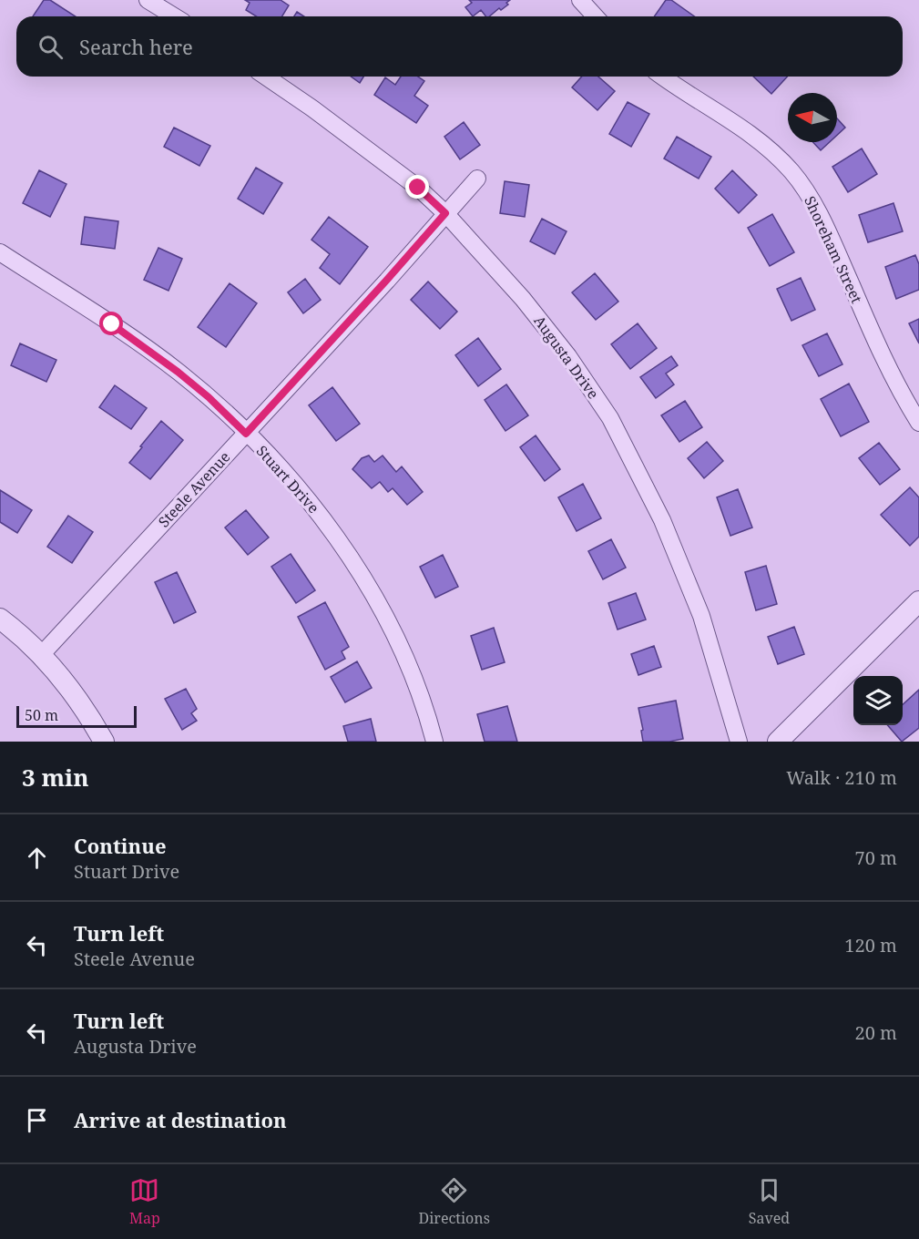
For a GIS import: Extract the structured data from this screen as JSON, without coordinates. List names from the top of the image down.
{
  "streets": {
    "street": [
      "Shoreham Street",
      "Augusta Drive",
      "Stuart Drive",
      "Steele Avenue"
    ]
  },
  "crossings": [
    ["Augusta Drive", "Steele Avenue"],
    ["Stuart Drive", "Steele Avenue"]
  ],
  "scale_bar": "50 m",
  "north": "left",
  "page": {
    "search": "Search here",
    "scale": "50 m",
    "heading": ["3 min", "Walk · 210 m"],
    "list": [
      ["Continue", "Stuart Drive", "70 m"],
      ["Turn left", "Steele Avenue", "120 m"],
      ["Turn left", "Augusta Drive", "20 m"],
      "Arrive at destination"
    ],
    "nav": ["Map", "Directions", "Saved"]
  }
}
